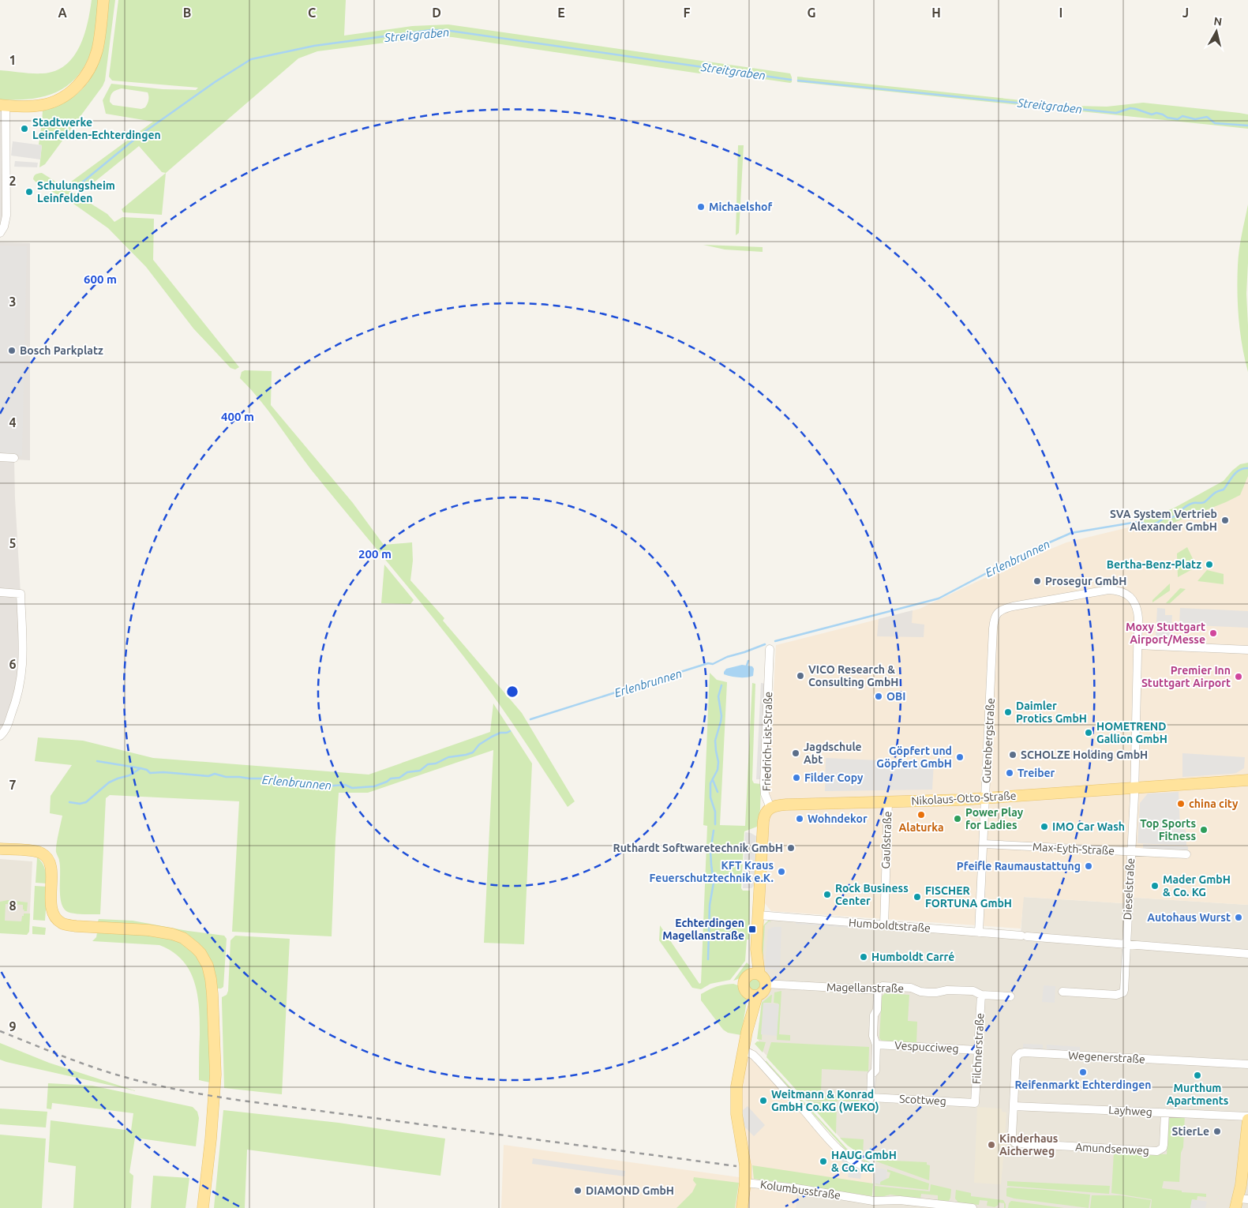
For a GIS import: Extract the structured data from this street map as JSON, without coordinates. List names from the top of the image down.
{
  "streets": {
    "main road": ["Friedrich-List-Straße", "Nikolaus-Otto-Straße"],
    "street": [
      "Gutenbergstraße",
      "Gaußstraße",
      "Max-Eyth-Straße",
      "Dieselstraße",
      "Humboldtstraße",
      "Magellanstraße",
      "Vespucciweg",
      "Filchnerstraße",
      "Wegenerstraße",
      "Scottweg",
      "Layhweg",
      "Amundsenweg",
      "Kolumbusstraße"
    ]
  },
  "crossings": [
    ["Gutenbergstraße", "Nikolaus-Otto-Straße"],
    ["Gutenbergstraße", "Max-Eyth-Straße"],
    ["Gutenbergstraße", "Dieselstraße"],
    ["Gutenbergstraße", "Humboldtstraße"],
    ["Friedrich-List-Straße", "Nikolaus-Otto-Straße"],
    ["Friedrich-List-Straße", "Humboldtstraße"],
    ["Friedrich-List-Straße", "Magellanstraße"],
    ["Friedrich-List-Straße", "Kolumbusstraße"],
    ["Nikolaus-Otto-Straße", "Gaußstraße"],
    ["Nikolaus-Otto-Straße", "Dieselstraße"],
    ["Gaußstraße", "Humboldtstraße"],
    ["Max-Eyth-Straße", "Dieselstraße"],
    ["Dieselstraße", "Humboldtstraße"],
    ["Magellanstraße", "Filchnerstraße"],
    ["Vespucciweg", "Filchnerstraße"],
    ["Vespucciweg", "Scottweg"],
    ["Filchnerstraße", "Scottweg"],
    ["Wegenerstraße", "Layhweg"],
    ["Wegenerstraße", "Amundsenweg"],
    ["Layhweg", "Amundsenweg"]
  ],
  "water": ["Streitgraben", "Erlenbrunnen"],
  "places": {
    "other": [
      "Stadtwerke Leinfelden-Echterdingen",
      "Schulungsheim Leinfelden",
      "Michaelshof",
      "Bosch Parkplatz",
      "SVA System Vertrieb Alexander GmbH",
      "Bertha-Benz-Platz",
      "Prosegur GmbH",
      "Moxy Stuttgart Airport/Messe",
      "VICO Research & Consulting GmbH",
      "Premier Inn Stuttgart Airport",
      "OBI",
      "Daimler Protics GmbH",
      "HOMETREND Gallion GmbH",
      "Jagdschule Abt",
      "SCHOLZE Holding GmbH",
      "Göpfert und Göpfert GmbH",
      "Treiber",
      "Filder Copy",
      "china city",
      "Alaturka",
      "Wohndekor",
      "Power Play for Ladies",
      "IMO Car Wash",
      "Top Sports Fitness",
      "Ruthardt Softwaretechnik GmbH",
      "Pfeifle Raumaustattung",
      "KFT Kraus Feuerschutztechnik e.K.",
      "Mader GmbH & Co. KG",
      "Rock Business Center",
      "FISCHER FORTUNA GmbH",
      "Autohaus Wurst",
      "Humboldt Carré",
      "Reifenmarkt Echterdingen",
      "Murthum Apartments",
      "Weitmann & Konrad GmbH Co.KG (WEKO)",
      "StierLe",
      "Kinderhaus Aicherweg",
      "HAUG GmbH & Co. KG",
      "DIAMOND GmbH"
    ],
    "transit": ["Echterdingen Magellanstraße"]
  },
  "north": "top",
  "grid": {
    "columns": [
      "A",
      "B",
      "C",
      "D",
      "E",
      "F",
      "G",
      "H",
      "I",
      "J"
    ],
    "rows": [
      "1",
      "2",
      "3",
      "4",
      "5",
      "6",
      "7",
      "8",
      "9"
    ]
  },
  "rings": ["600 m", "400 m", "200 m"]
}
